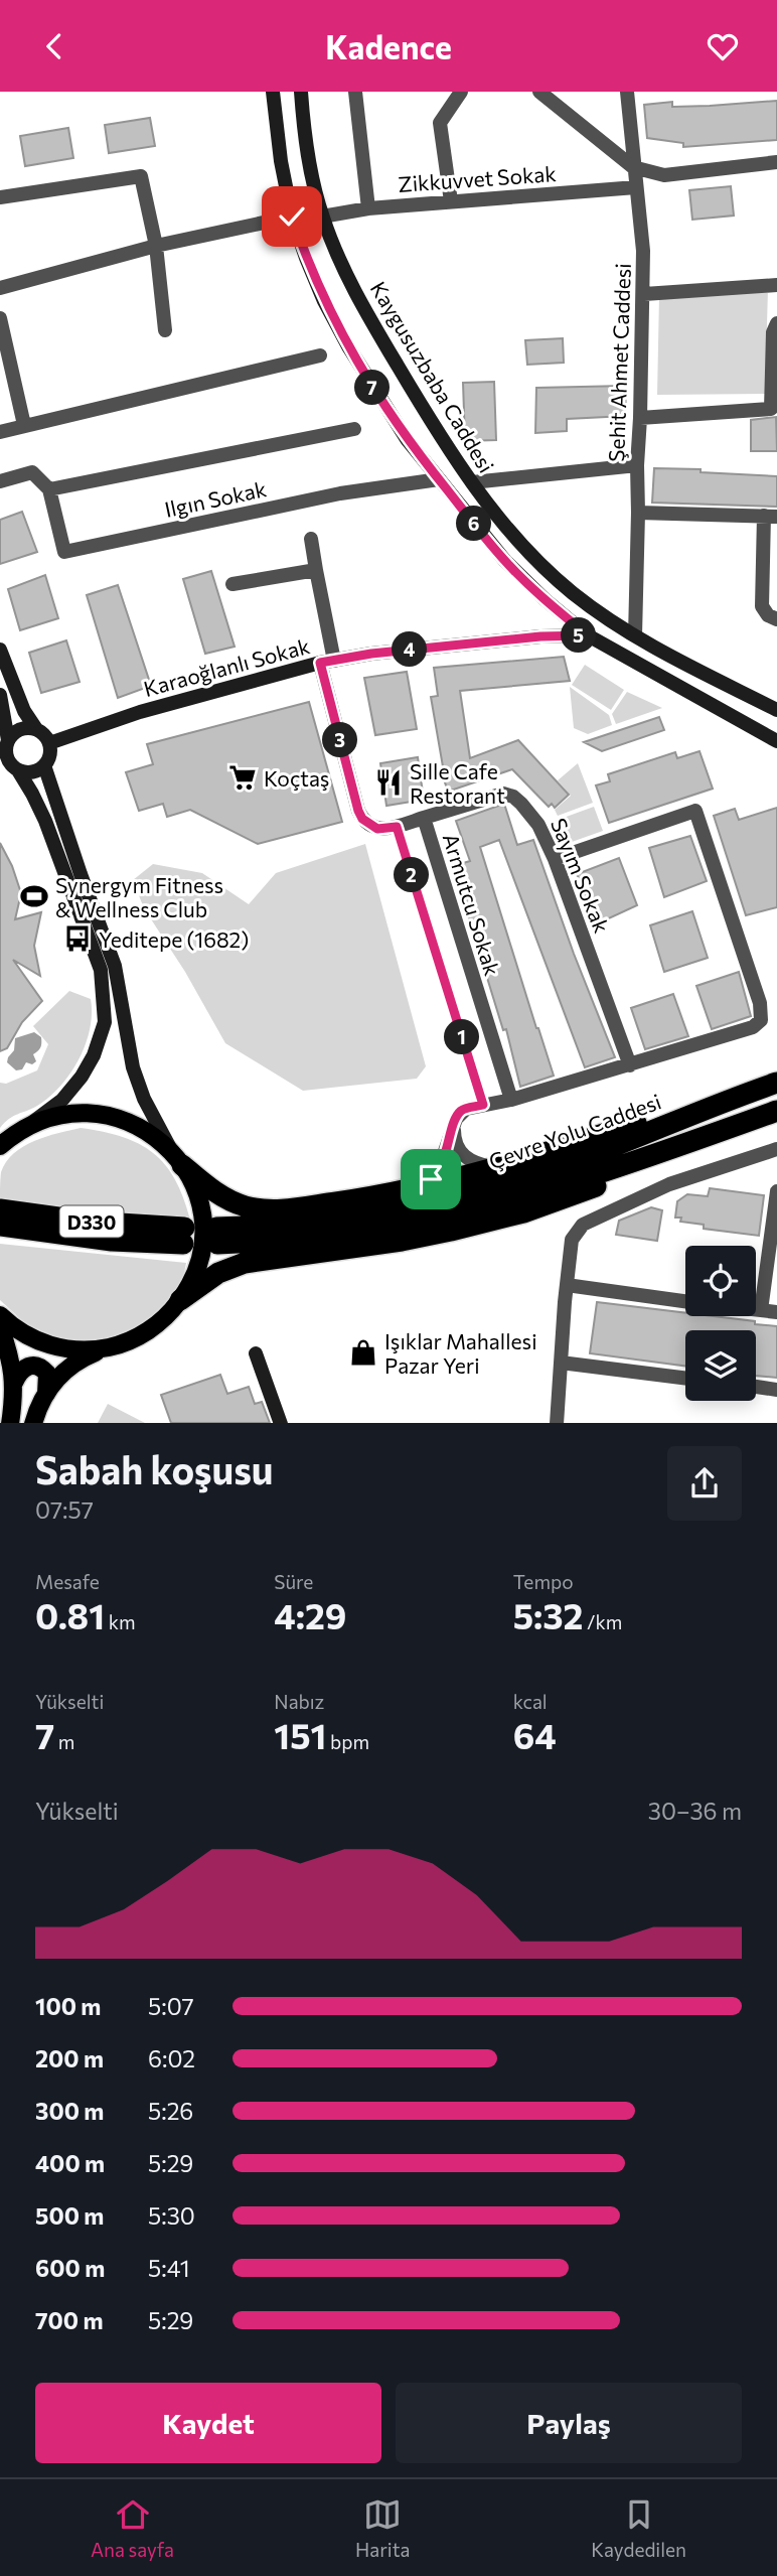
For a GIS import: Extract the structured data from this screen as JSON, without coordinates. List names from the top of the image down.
{
  "streets": {
    "highway": ["Çevre Yolu Caddesi", "D330"],
    "main road": ["Kaygusuzbaba Caddesi", "Karaoğlanlı Sokak"],
    "street": [
      "Zikkuvvet Sokak",
      "Şehit Ahmet Caddesi",
      "Ilgın Sokak",
      "Sayım Sokak",
      "Armutcu Sokak"
    ]
  },
  "crossings": [
    ["Zikkuvvet Sokak", "Şehit Ahmet Caddesi"],
    ["Zikkuvvet Sokak", "Kaygusuzbaba Caddesi"],
    ["Şehit Ahmet Caddesi", "Kaygusuzbaba Caddesi"],
    ["Sayım Sokak", "Armutcu Sokak"]
  ],
  "places": {
    "supermarket": ["Koçtaş"],
    "restaurant": ["Sille Cafe Restorant"],
    "sports": ["Synergym Fitness & Wellness Club"],
    "bus stop": ["Yeditepe (1682)"],
    "shop": ["Işıklar Mahallesi Pazar Yeri"]
  },
  "page": {
    "header": "Kadence",
    "pins": [
      "7",
      "6",
      "5",
      "4",
      "3",
      "2",
      "1"
    ],
    "heading": ["Sabah koşusu", "07:57"],
    "stats": [
      ["Mesafe", "0.81 km"],
      ["Süre", "4:29"],
      ["Tempo", "5:32 /km"],
      ["Yükselti", "7 m"],
      ["Nabız", "151 bpm"],
      ["kcal", "64"]
    ],
    "chart": ["Yükselti", "30–36 m"],
    "list": [
      {
        "name": "100 m",
        "note": "5:07"
      },
      {
        "name": "200 m",
        "note": "6:02"
      },
      {
        "name": "300 m",
        "note": "5:26"
      },
      {
        "name": "400 m",
        "note": "5:29"
      },
      {
        "name": "500 m",
        "note": "5:30"
      },
      {
        "name": "600 m",
        "note": "5:41"
      },
      {
        "name": "700 m",
        "note": "5:29"
      }
    ],
    "buttons": ["Kaydet", "Paylaş"],
    "tabs": ["Ana sayfa", "Harita", "Kaydedilen"]
  }
}
